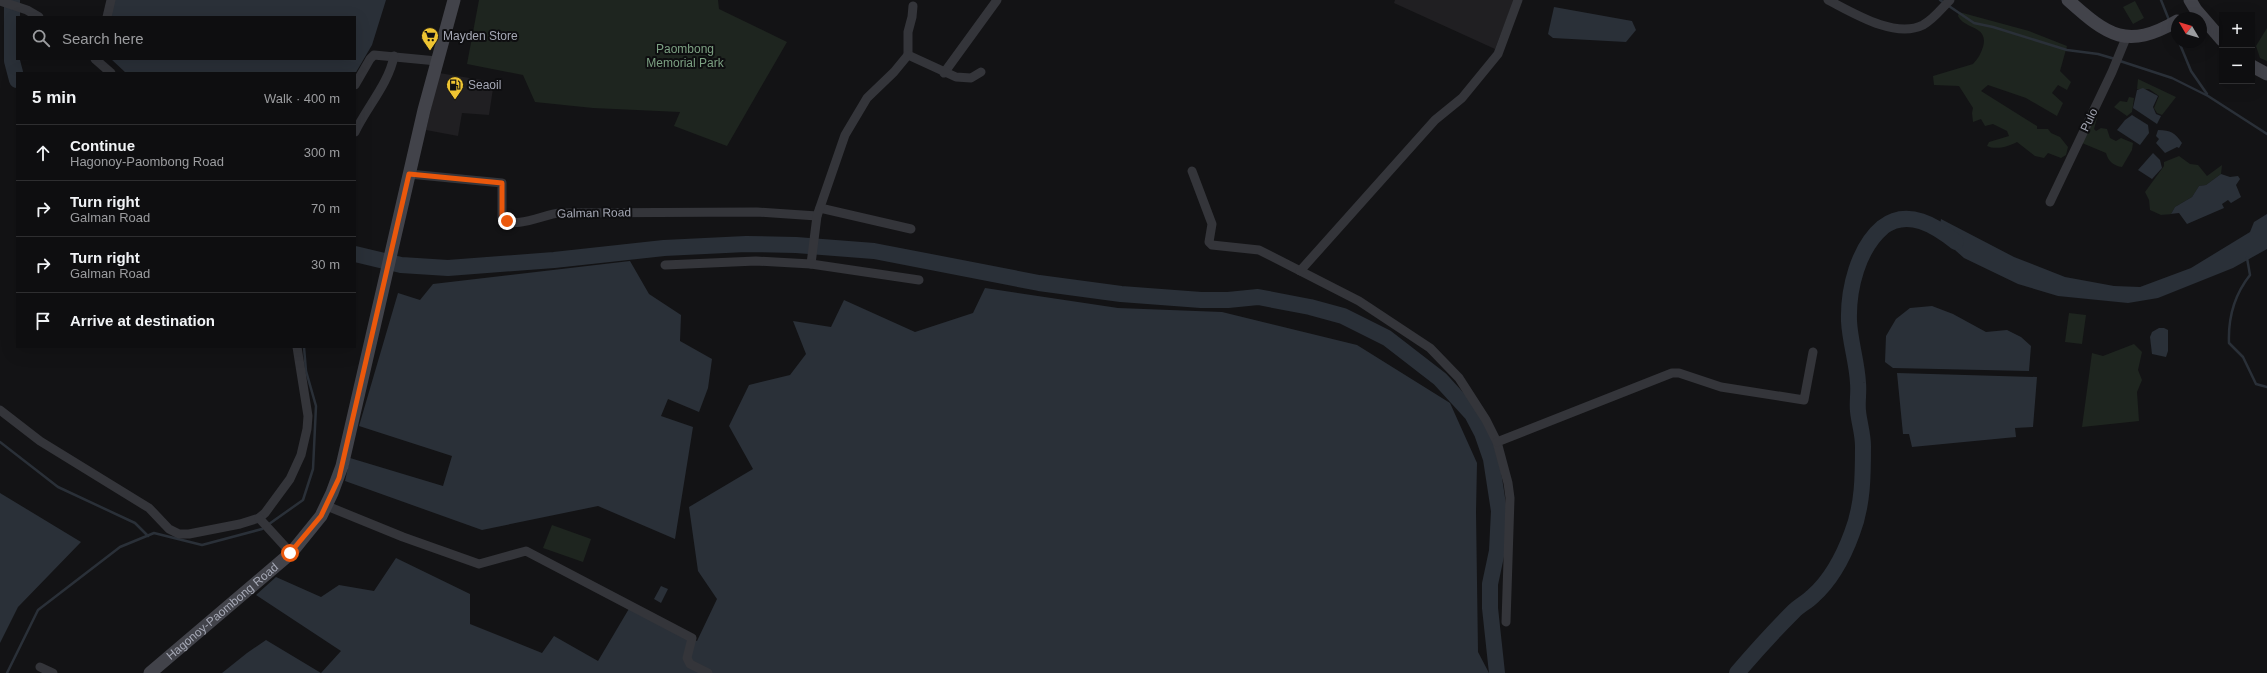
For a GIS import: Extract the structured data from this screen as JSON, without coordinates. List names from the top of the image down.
{
  "streets": {
    "main road": ["Hagonoy-Paombong Road"],
    "street": ["Pulo", "Galman Road"]
  },
  "crossings": [
    ["Galman Road", "Hagonoy-Paombong Road"]
  ],
  "parks": ["Paombong Memorial Park"],
  "places": {
    "supermarket": ["Mayden Store"],
    "fuel station": ["Seaoil"]
  },
  "north": "top left",
  "page": {
    "map_buttons": ["+", "−"],
    "search": "Search here",
    "heading": ["5 min", "Walk · 400 m"],
    "list": [
      ["Continue", "Hagonoy-Paombong Road", "300 m"],
      ["Turn right", "Galman Road", "70 m"],
      ["Turn right", "Galman Road", "30 m"],
      "Arrive at destination"
    ]
  }
}
